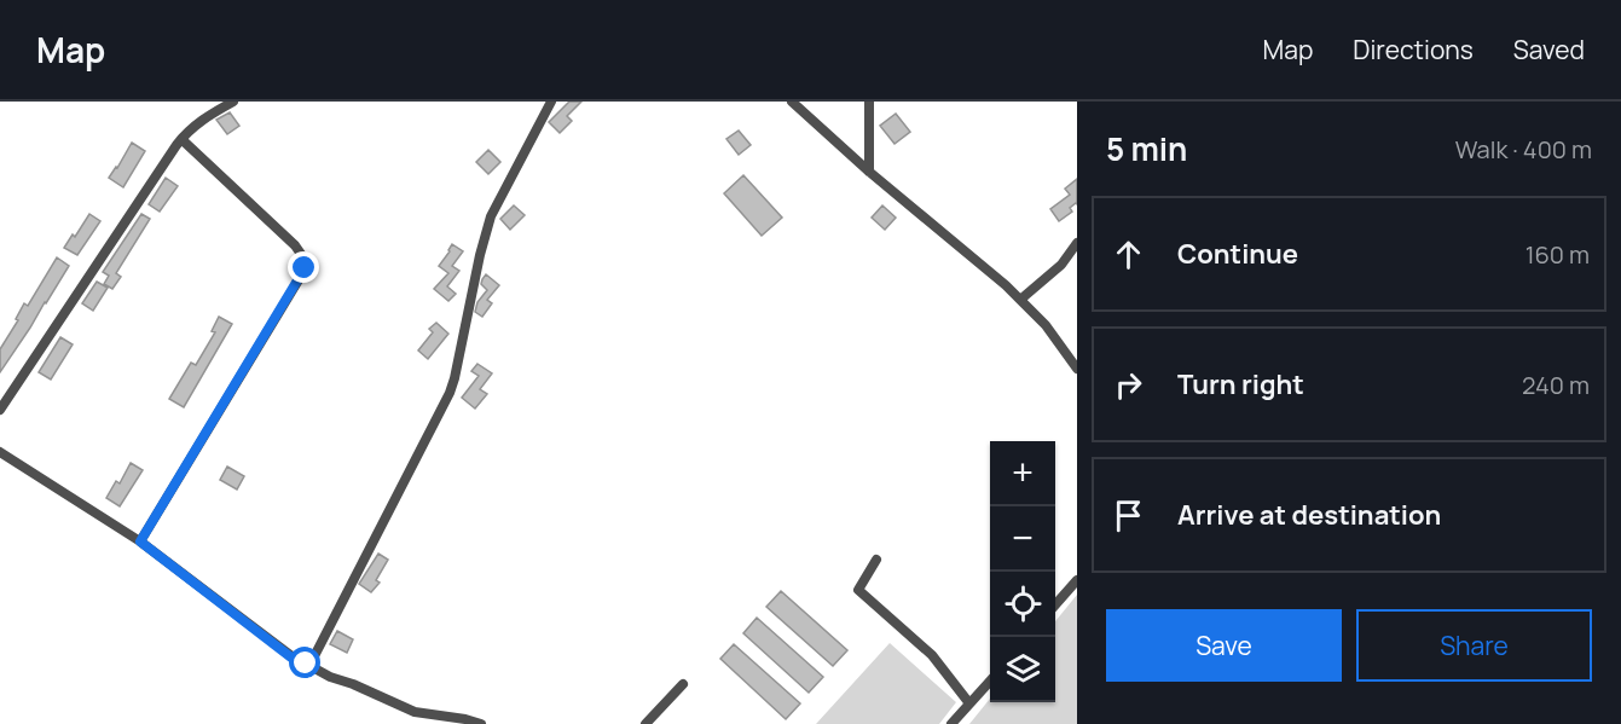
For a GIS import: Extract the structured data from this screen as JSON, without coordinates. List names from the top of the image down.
{
  "page": {
    "header": "Map",
    "nav": ["Map", "Directions", "Saved"],
    "heading": ["5 min", "Walk · 400 m"],
    "list": [
      ["Continue", "160 m"],
      ["Turn right", "240 m"],
      "Arrive at destination"
    ],
    "map_buttons": ["+", "−"],
    "buttons": ["Save", "Share"]
  }
}
